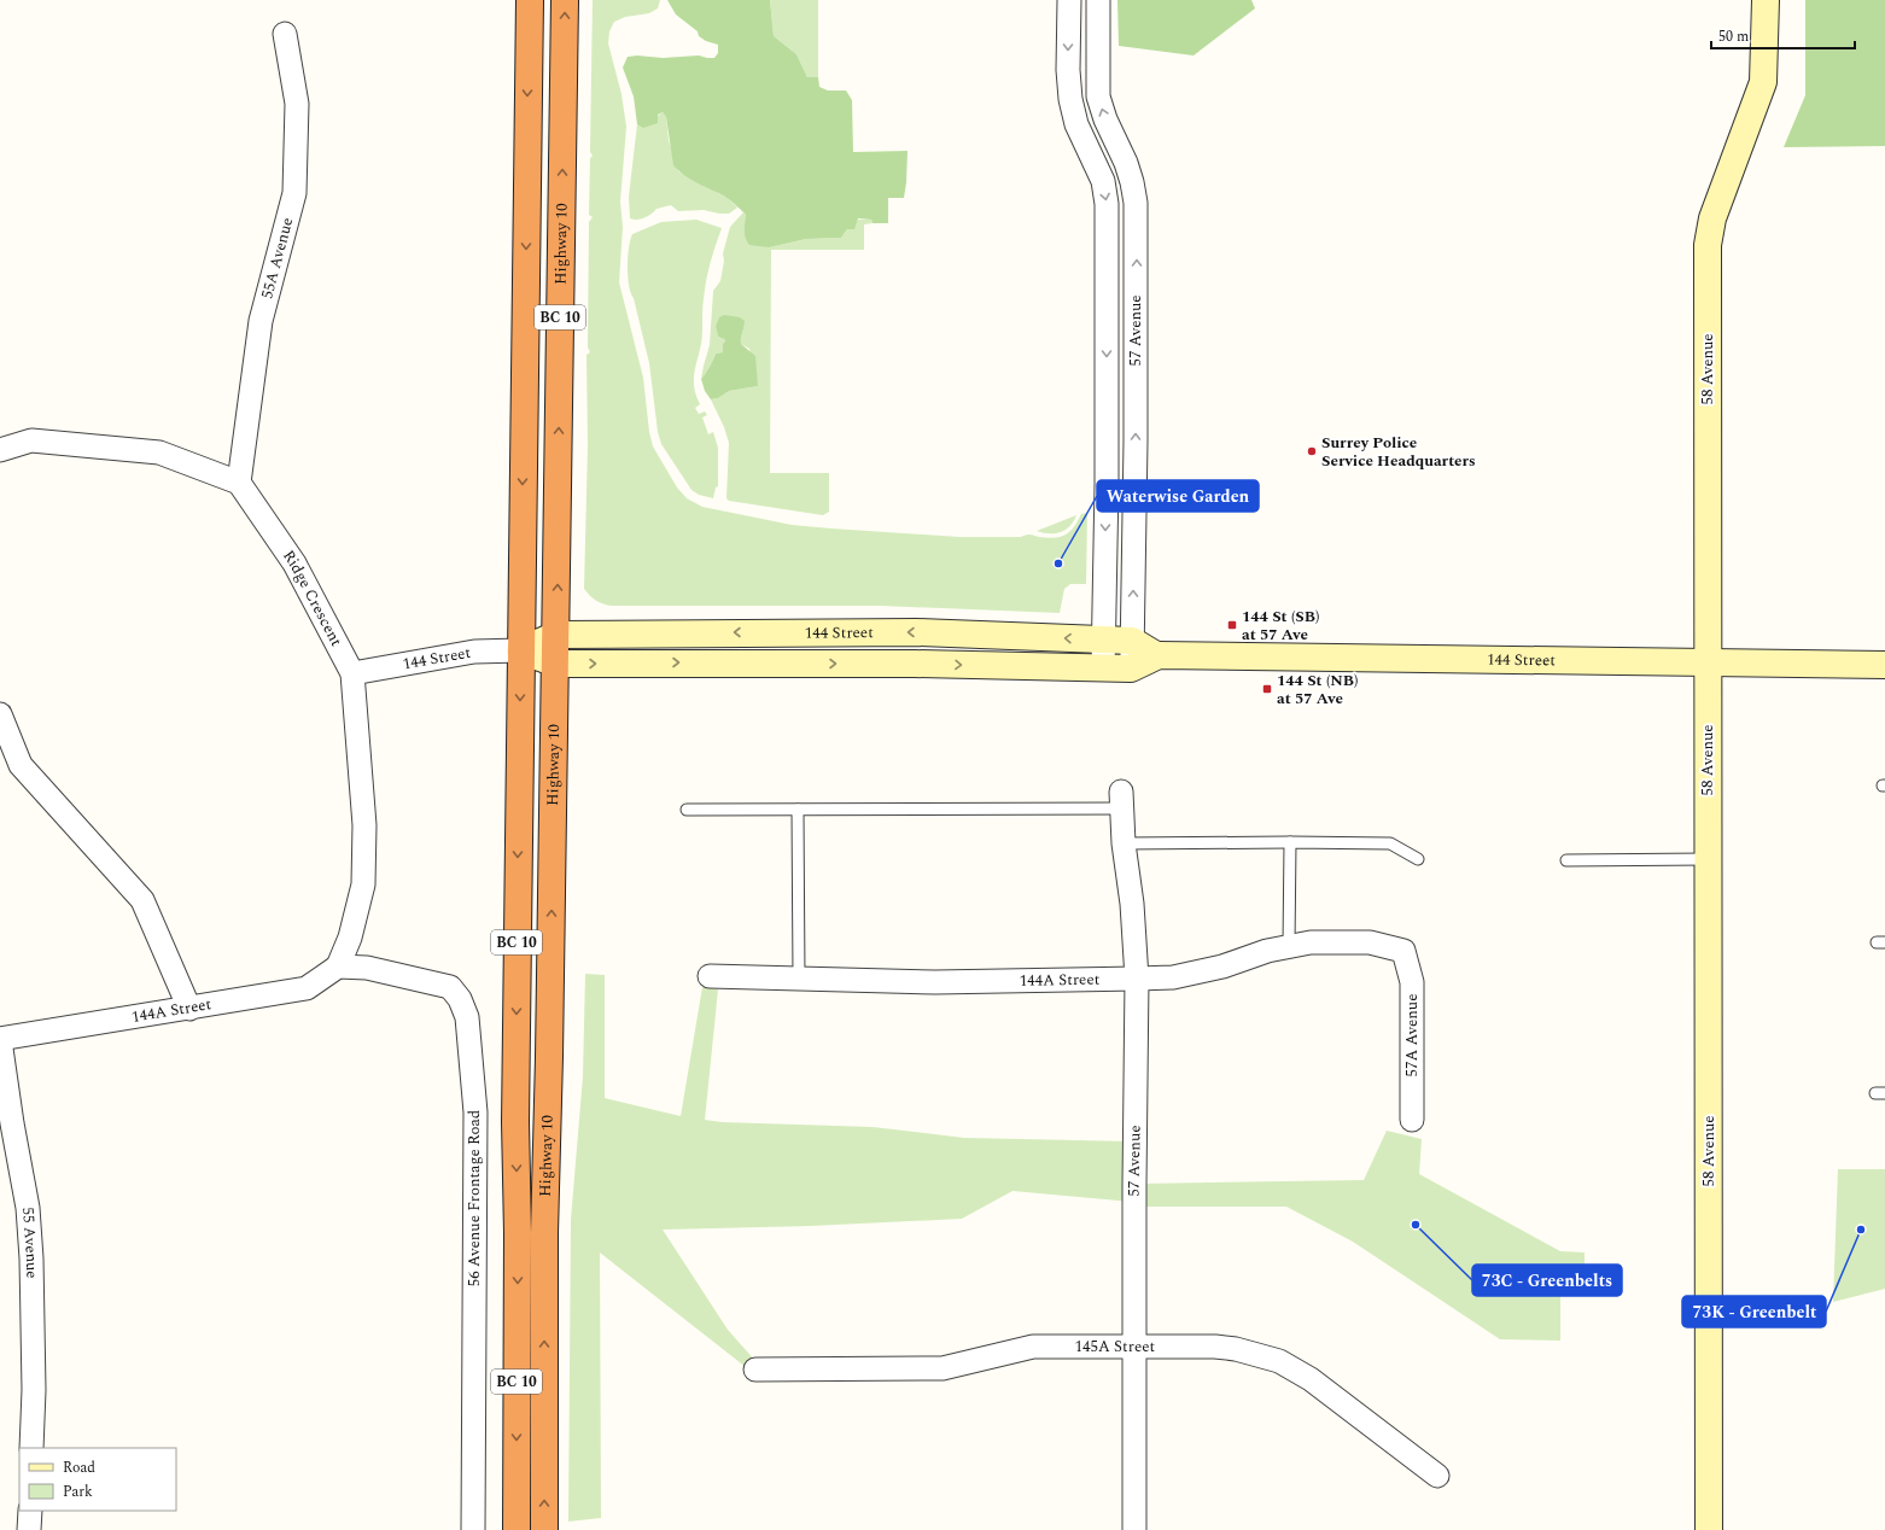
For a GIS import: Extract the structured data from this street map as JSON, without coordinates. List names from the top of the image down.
{
  "streets": {
    "highway": ["Highway 10", "BC 10"],
    "main road": ["58 Avenue", "144 Street"],
    "street": [
      "55A Avenue",
      "57 Avenue",
      "Ridge Crescent",
      "144A Street",
      "57A Avenue",
      "56 Avenue Frontage Road",
      "55 Avenue",
      "145A Street"
    ]
  },
  "crossings": [
    ["Highway 10", "144 Street"],
    ["55A Avenue", "Ridge Crescent"],
    ["57 Avenue", "144 Street"],
    ["57 Avenue", "144A Street"],
    ["57 Avenue", "145A Street"],
    ["58 Avenue", "144 Street"],
    ["Ridge Crescent", "144 Street"],
    ["Ridge Crescent", "144A Street"],
    ["Ridge Crescent", "56 Avenue Frontage Road"],
    ["144A Street", "57A Avenue"],
    ["144A Street", "56 Avenue Frontage Road"],
    ["144A Street", "55 Avenue"]
  ],
  "places": {
    "other": [
      "Surrey Police Service Headquarters",
      "Waterwise Garden",
      "73C - Greenbelts",
      "73K - Greenbelt"
    ],
    "transit": ["144 St (SB) at 57 Ave", "144 St (NB) at 57 Ave"]
  },
  "legend": ["Road", "Park"],
  "scale_bar": "50 m"
}
